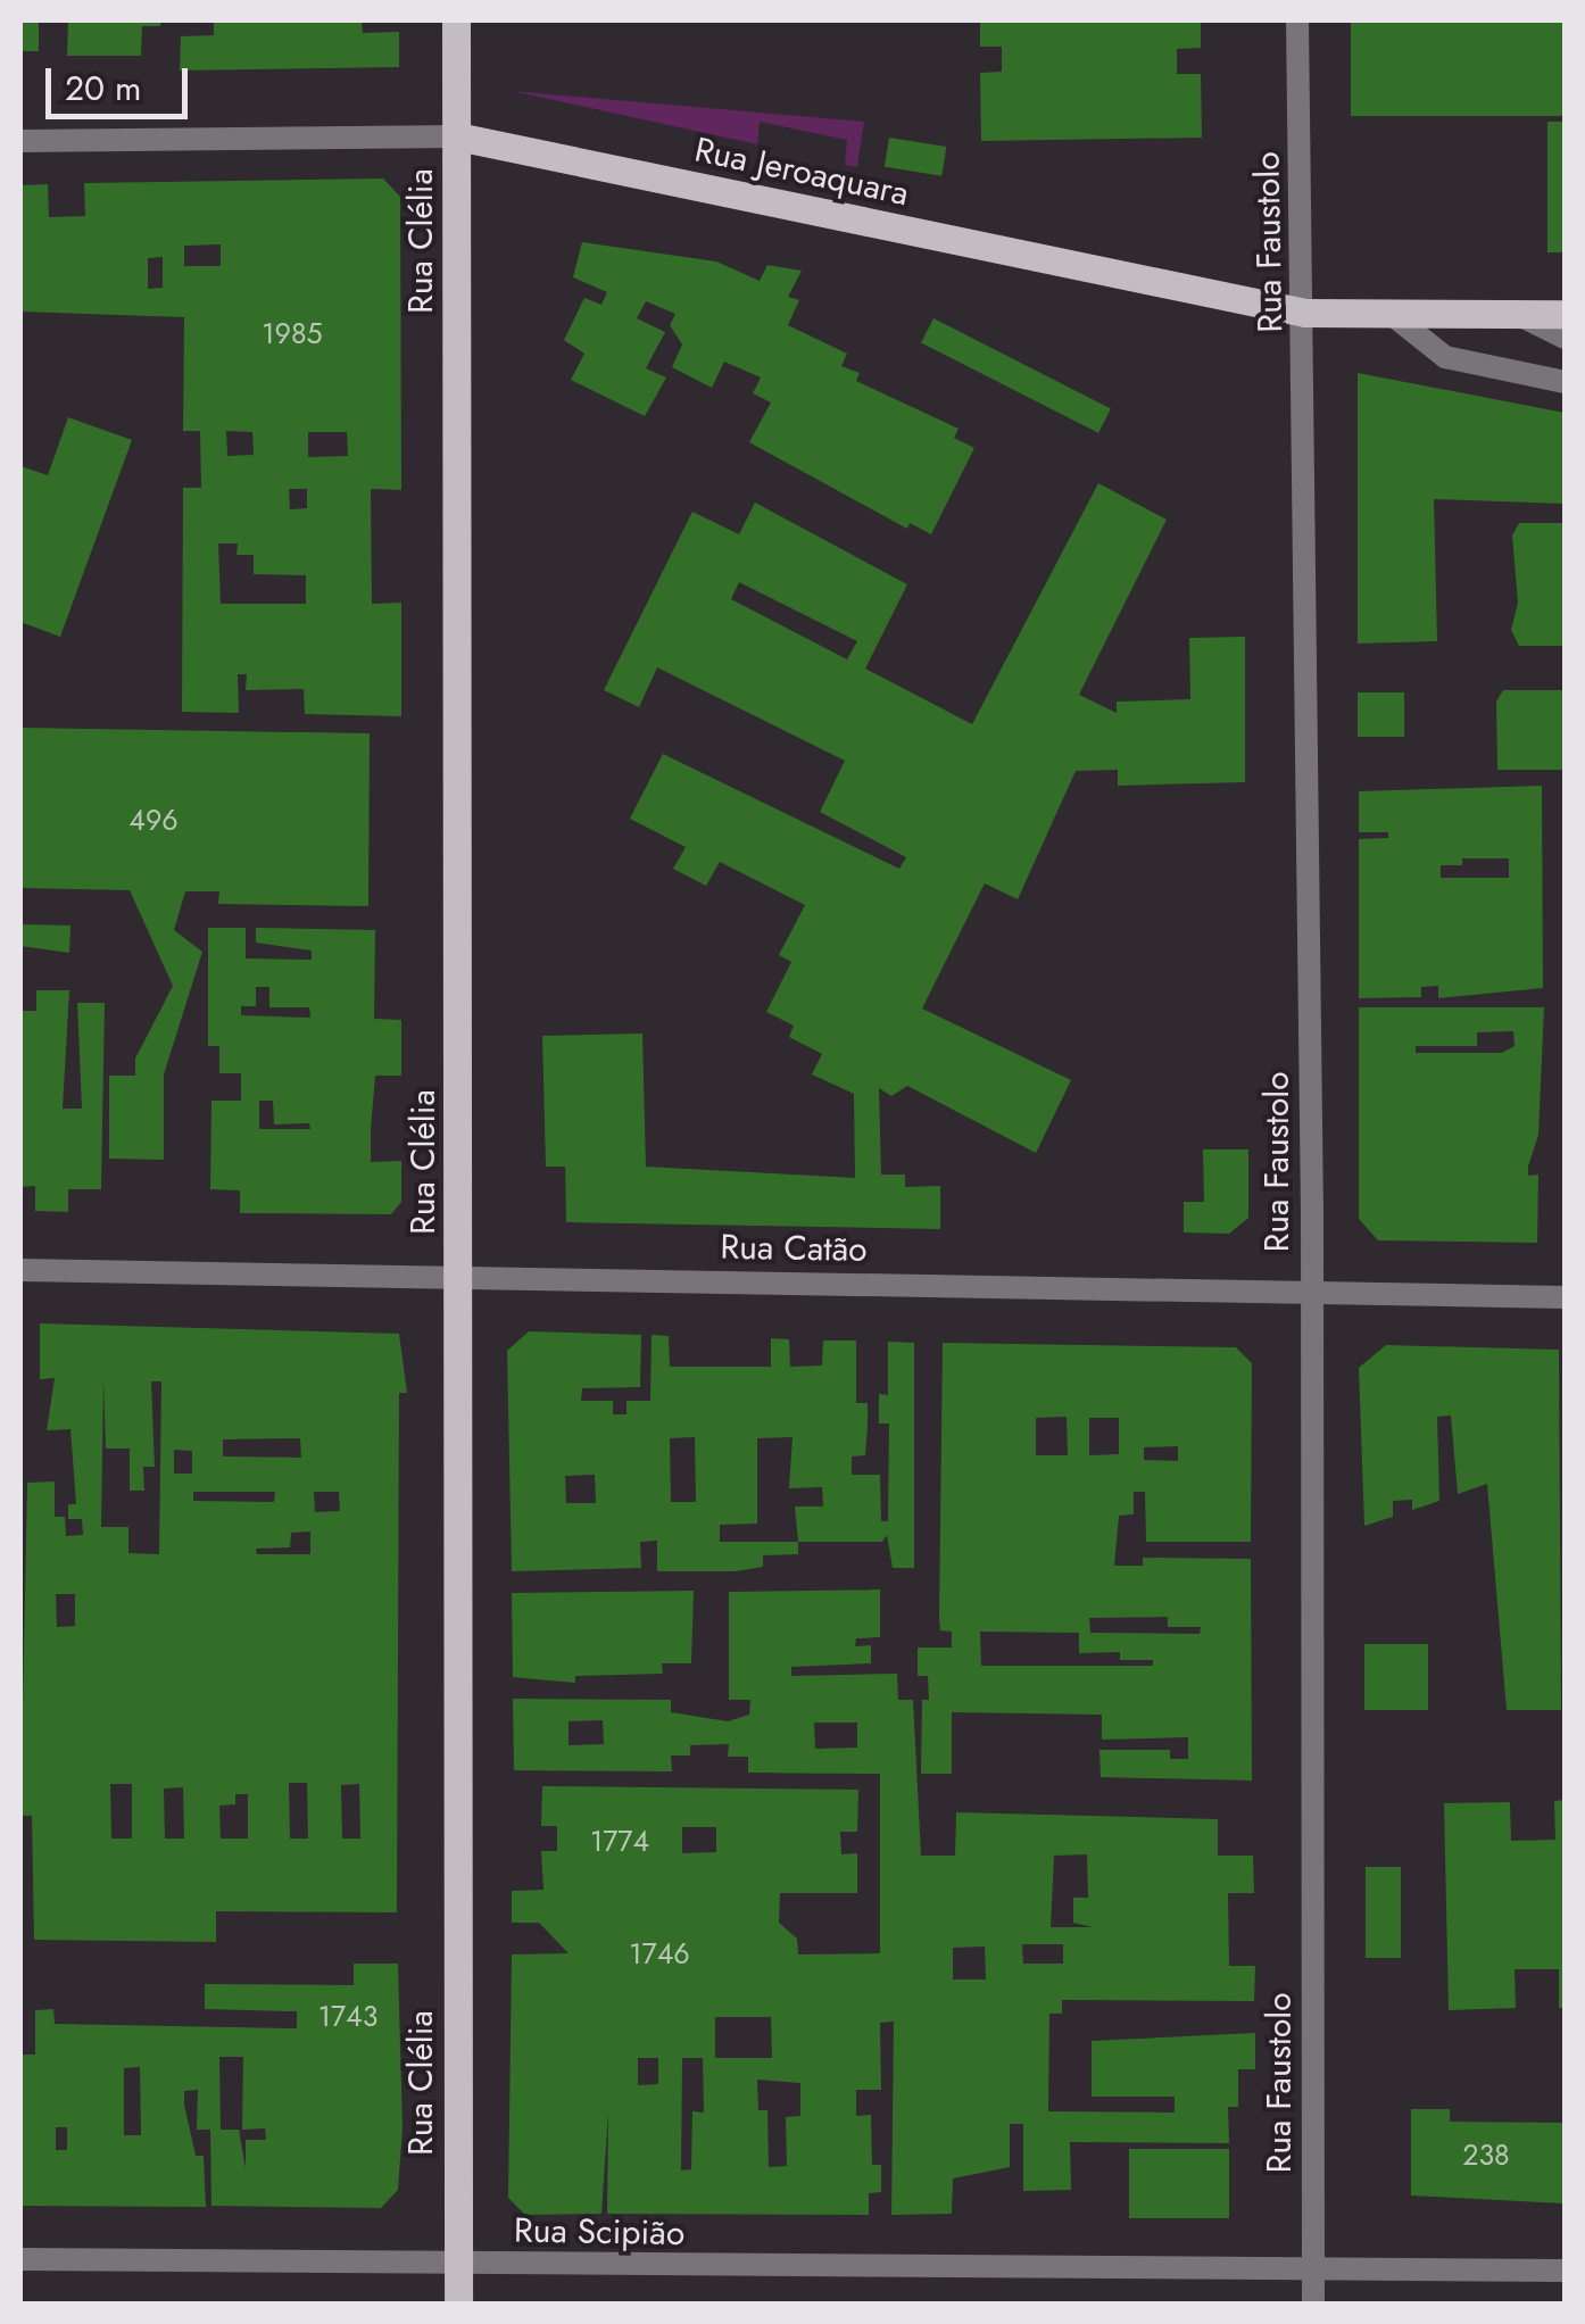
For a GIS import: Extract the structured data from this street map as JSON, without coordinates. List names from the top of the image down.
{
  "streets": {
    "main road": ["Rua Jeroaquara", "Rua Clélia"],
    "street": ["Rua Faustolo", "Rua Catão", "Rua Scipião"]
  },
  "crossings": [
    ["Rua Jeroaquara", "Rua Clélia"],
    ["Rua Jeroaquara", "Rua Faustolo"],
    ["Rua Clélia", "Rua Catão"],
    ["Rua Clélia", "Rua Scipião"],
    ["Rua Faustolo", "Rua Catão"],
    ["Rua Faustolo", "Rua Scipião"]
  ],
  "house_numbers": [
    "1985",
    "496",
    "1774",
    "1746",
    "1743",
    "238"
  ],
  "scale_bar": "20 m"
}
